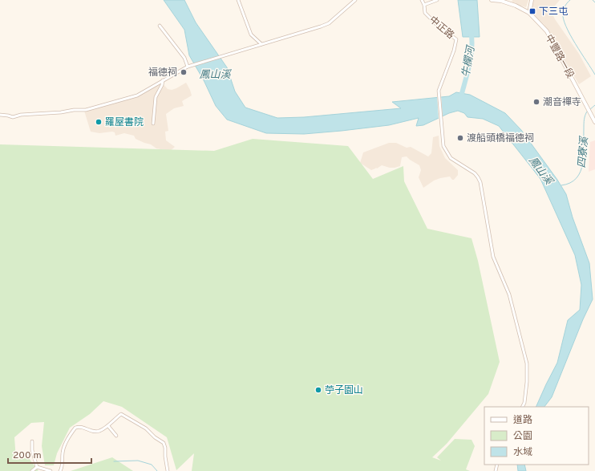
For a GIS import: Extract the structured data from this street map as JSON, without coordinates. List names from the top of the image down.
{
  "streets": {
    "main road": ["中豐路一段"],
    "street": ["中正路"]
  },
  "water": ["牛欄河", "鳳山溪", "四寮溪"],
  "places": {
    "transit": ["下三屯"],
    "other": [
      "福德祠",
      "潮音禪寺",
      "羅屋書院",
      "渡船頭橋福德祠",
      "苧子園山"
    ]
  },
  "legend": ["道路", "公園", "水域"],
  "scale_bar": "200 m"
}
